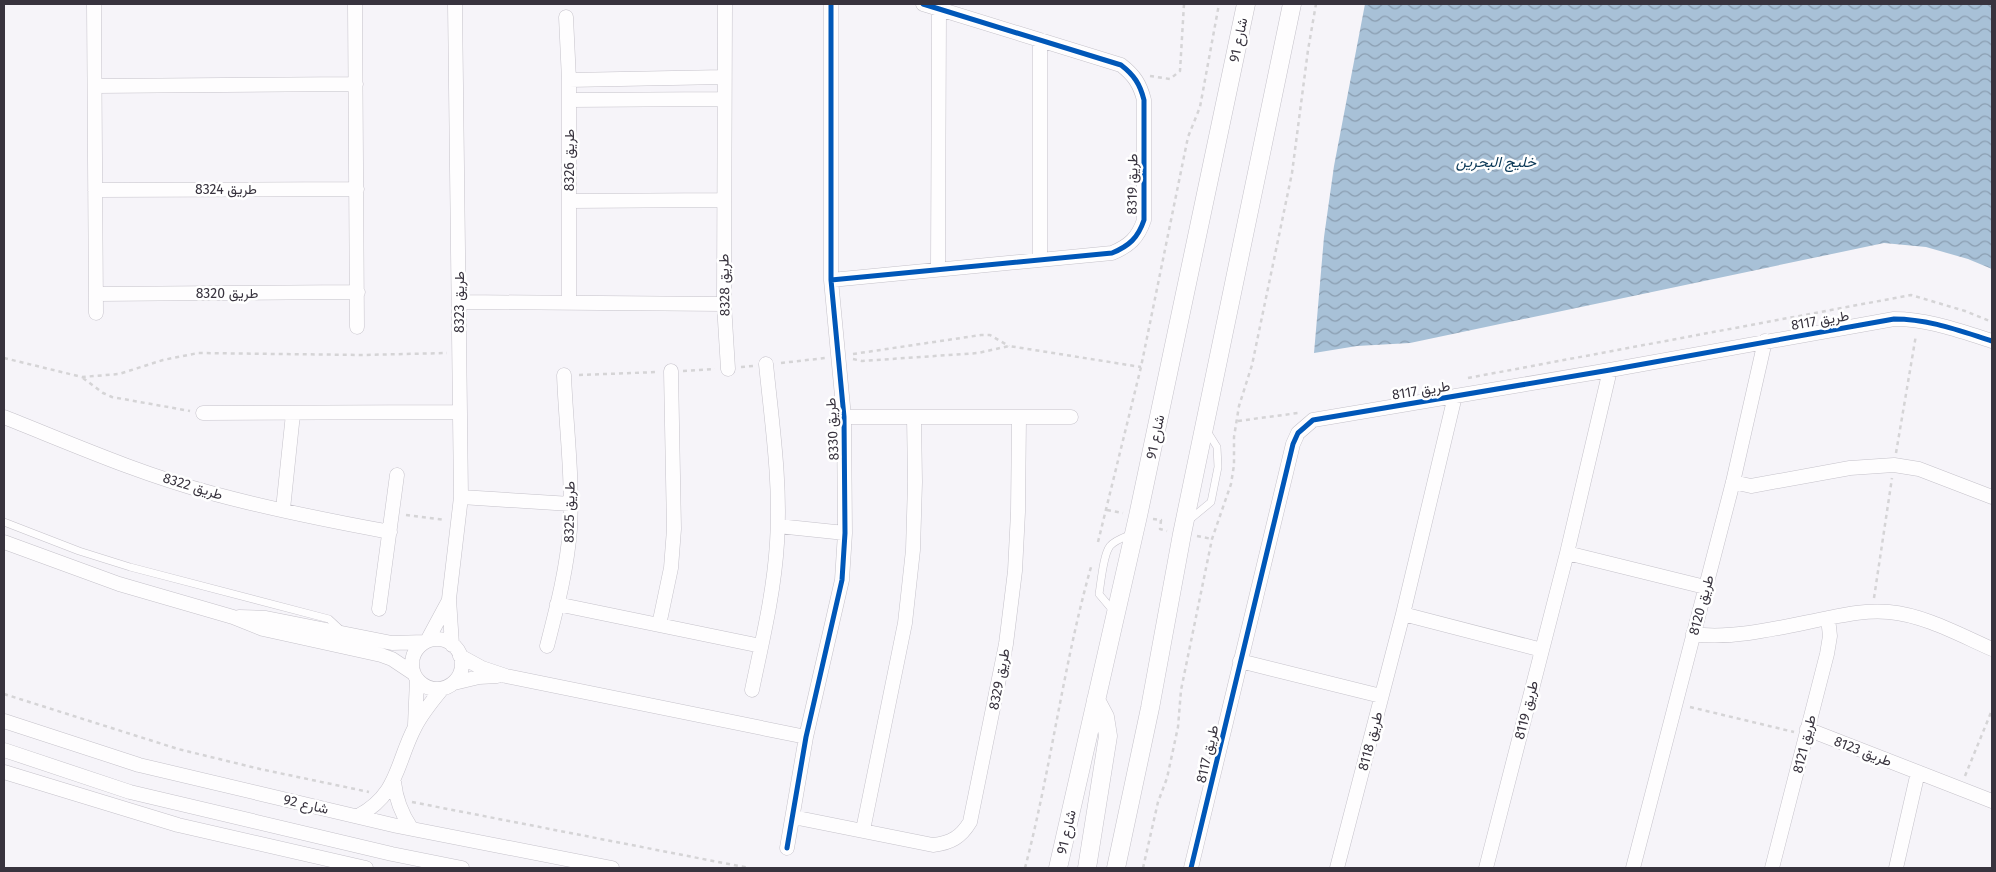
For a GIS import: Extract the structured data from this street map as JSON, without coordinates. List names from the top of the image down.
{
  "streets": {
    "street": [
      "شارع 91",
      "طريق 8326",
      "طريق 8319",
      "طريق 8324",
      "طريق 8328",
      "طريق 8320",
      "طريق 8323",
      "طريق 8117",
      "طريق 8330",
      "طريق 8322",
      "طريق 8325",
      "طريق 8120",
      "طريق 8329",
      "طريق 8119",
      "طريق 8118",
      "طريق 8121",
      "طريق 8123",
      "شارع 92"
    ]
  },
  "crossings": [
    ["طريق 8319", "طريق 8330"],
    ["طريق 8117", "طريق 8120"],
    ["طريق 8117", "طريق 8119"],
    ["طريق 8117", "طريق 8118"],
    ["طريق 8330", "طريق 8329"],
    ["طريق 8121", "طريق 8123"]
  ],
  "water": ["خليج البحرين"]
}
